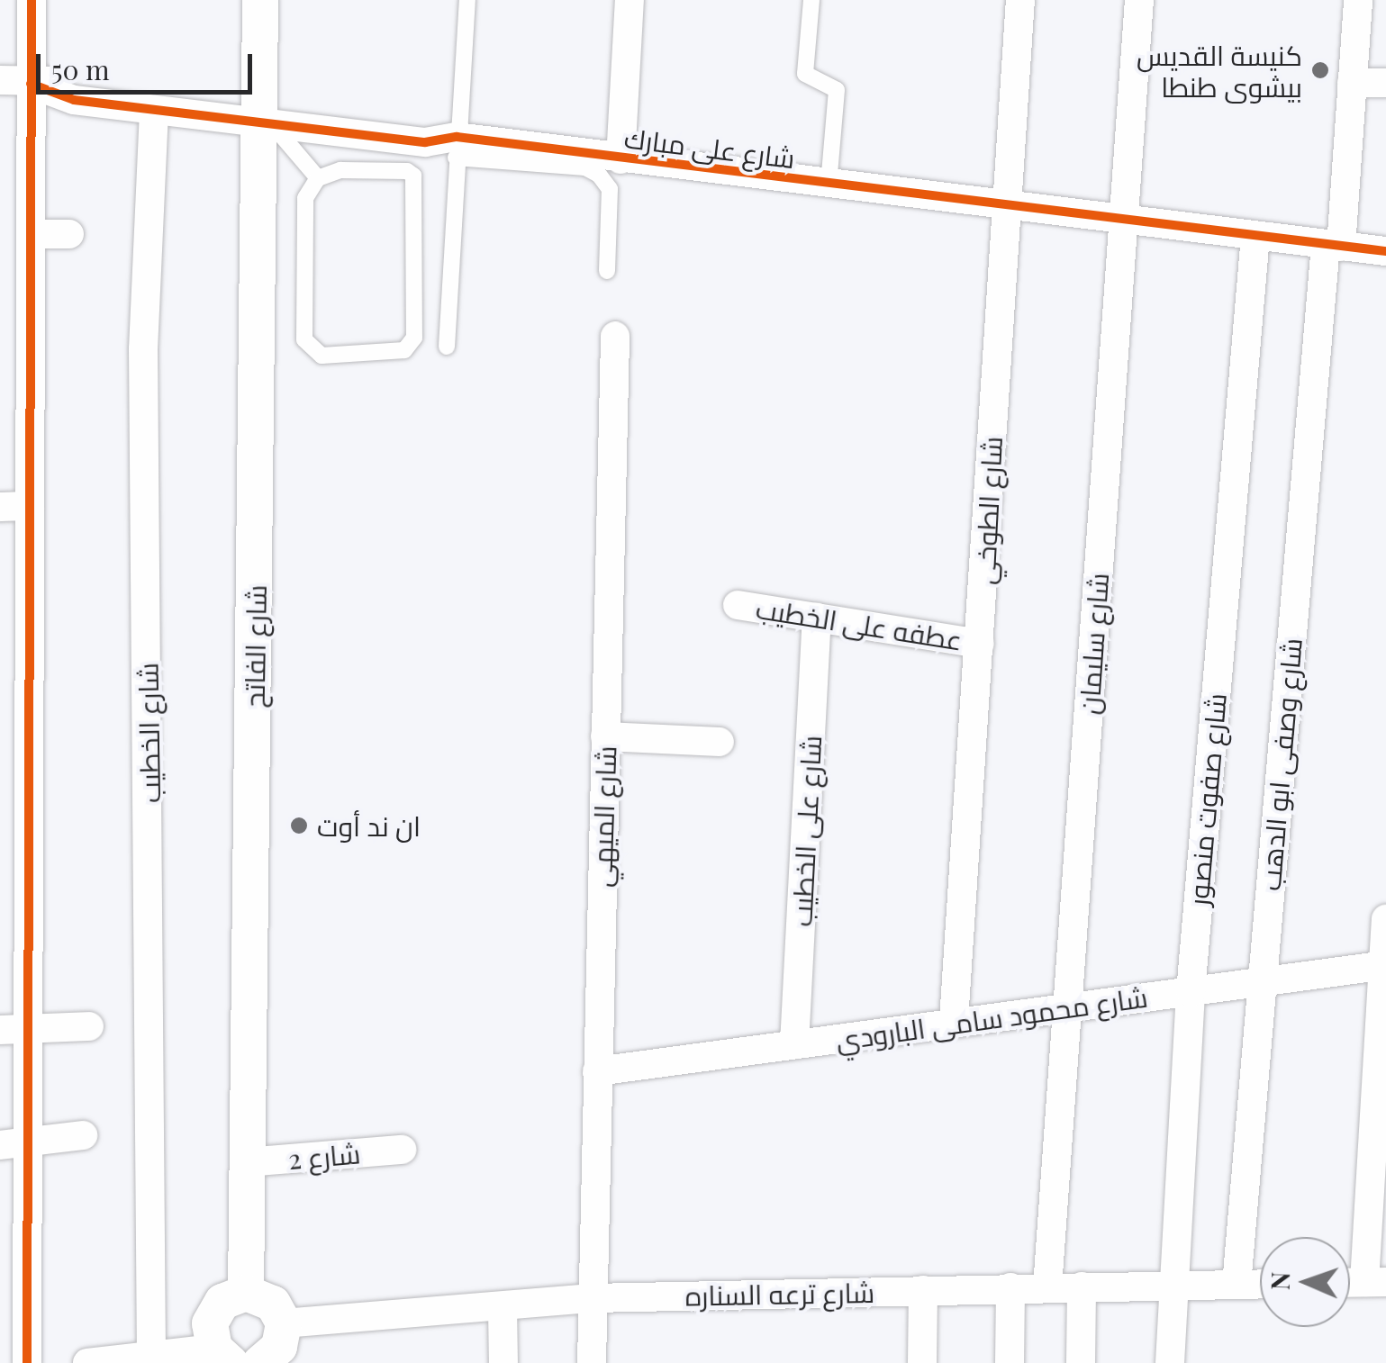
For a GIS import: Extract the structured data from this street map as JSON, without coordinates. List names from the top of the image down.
{
  "streets": {
    "street": [
      "شارع على مبارك",
      "شارع الطوخي",
      "عطفه على الخطيب",
      "شارع سليمان",
      "شارع الفاتح",
      "شارع الخطيب",
      "شارع وصفى ابو الدهب",
      "شارع صفوت منصور",
      "شارع الميهي",
      "شارع على الخطيب",
      "شارع محمود سامى البارودي",
      "شارع 2",
      "شارع ترعه السناره"
    ]
  },
  "crossings": [
    ["شارع على مبارك", "شارع الطوخي"],
    ["شارع على مبارك", "شارع سليمان"],
    ["شارع على مبارك", "شارع الفاتح"],
    ["شارع على مبارك", "شارع الخطيب"],
    ["شارع على مبارك", "شارع وصفى ابو الدهب"],
    ["شارع على مبارك", "شارع صفوت منصور"],
    ["شارع الطوخي", "عطفه على الخطيب"],
    ["شارع الطوخي", "شارع محمود سامى البارودي"],
    ["عطفه على الخطيب", "شارع على الخطيب"],
    ["شارع سليمان", "شارع محمود سامى البارودي"],
    ["شارع سليمان", "شارع ترعه السناره"],
    ["شارع الفاتح", "شارع 2"],
    ["شارع وصفى ابو الدهب", "شارع محمود سامى البارودي"],
    ["شارع وصفى ابو الدهب", "شارع ترعه السناره"],
    ["شارع صفوت منصور", "شارع محمود سامى البارودي"],
    ["شارع صفوت منصور", "شارع ترعه السناره"],
    ["شارع الميهي", "شارع محمود سامى البارودي"],
    ["شارع الميهي", "شارع ترعه السناره"],
    ["شارع على الخطيب", "شارع محمود سامى البارودي"]
  ],
  "places": ["كنيسة القديس بيشوى طنطا", "ان ند أوت"],
  "scale_bar": "50 m",
  "north": "left"
}
